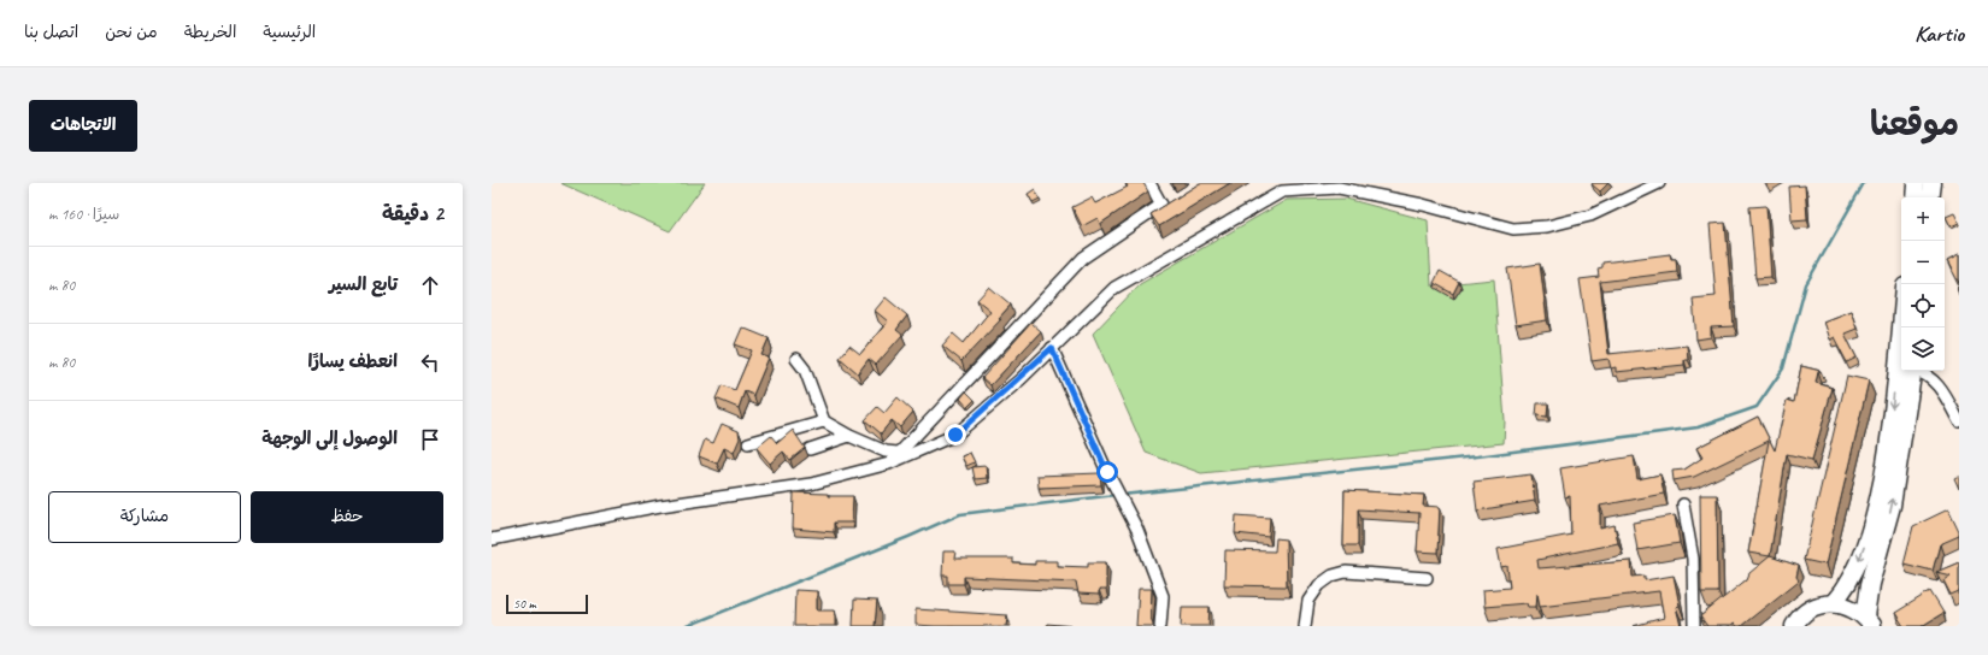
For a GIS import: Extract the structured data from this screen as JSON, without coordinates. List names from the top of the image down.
{
  "scale_bar": "50 m",
  "page": {
    "header": "Kartio",
    "nav": [
      "الرئيسية",
      "الخريطة",
      "من نحن",
      "اتصل بنا"
    ],
    "title": "موقعنا",
    "buttons": [
      "الاتجاهات",
      ["حفظ", "مشاركة"]
    ],
    "heading": ["2 دقيقة", "سيرًا · 160 m"],
    "map_buttons": ["+", "−"],
    "list": [
      ["تابع السير", "80 m"],
      ["انعطف يسارًا", "80 m"],
      "الوصول إلى الوجهة"
    ],
    "scale": "50 m"
  }
}
